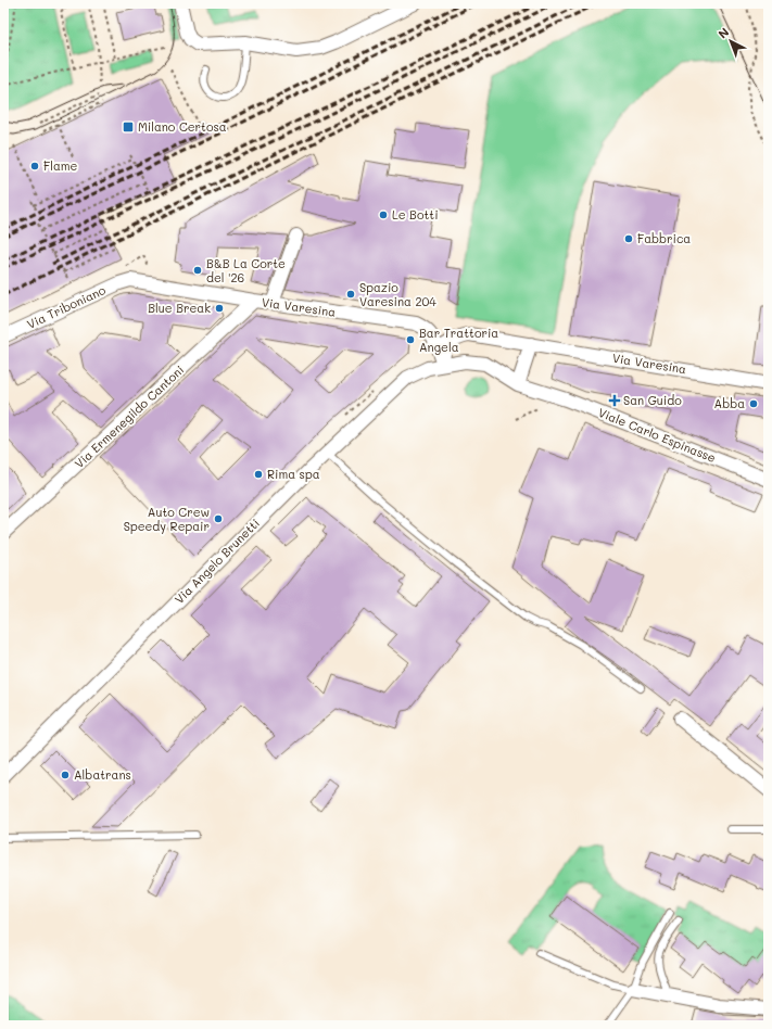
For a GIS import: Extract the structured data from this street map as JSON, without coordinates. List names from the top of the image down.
{
  "streets": {
    "street": [
      "Via Triboniano",
      "Via Varesina",
      "Via Ermenegildo Cantoni",
      "Viale Carlo Espinasse",
      "Via Angelo Brunetti"
    ]
  },
  "crossings": [
    ["Via Triboniano", "Via Varesina"],
    ["Via Varesina", "Via Ermenegildo Cantoni"],
    ["Via Varesina", "Via Angelo Brunetti"],
    ["Viale Carlo Espinasse", "Via Angelo Brunetti"]
  ],
  "places": {
    "transit": ["Milano Certosa"],
    "other": [
      "Flame",
      "Le Botti",
      "Fabbrica",
      "B&B La Corte del '26",
      "Spazio Varesina 204",
      "Blue Break",
      "Bar Trattoria Angela",
      "Abba",
      "Rima spa",
      "Auto Crew Speedy Repair",
      "Albatrans"
    ],
    "health": ["San Guido"]
  },
  "north": "top left"
}
